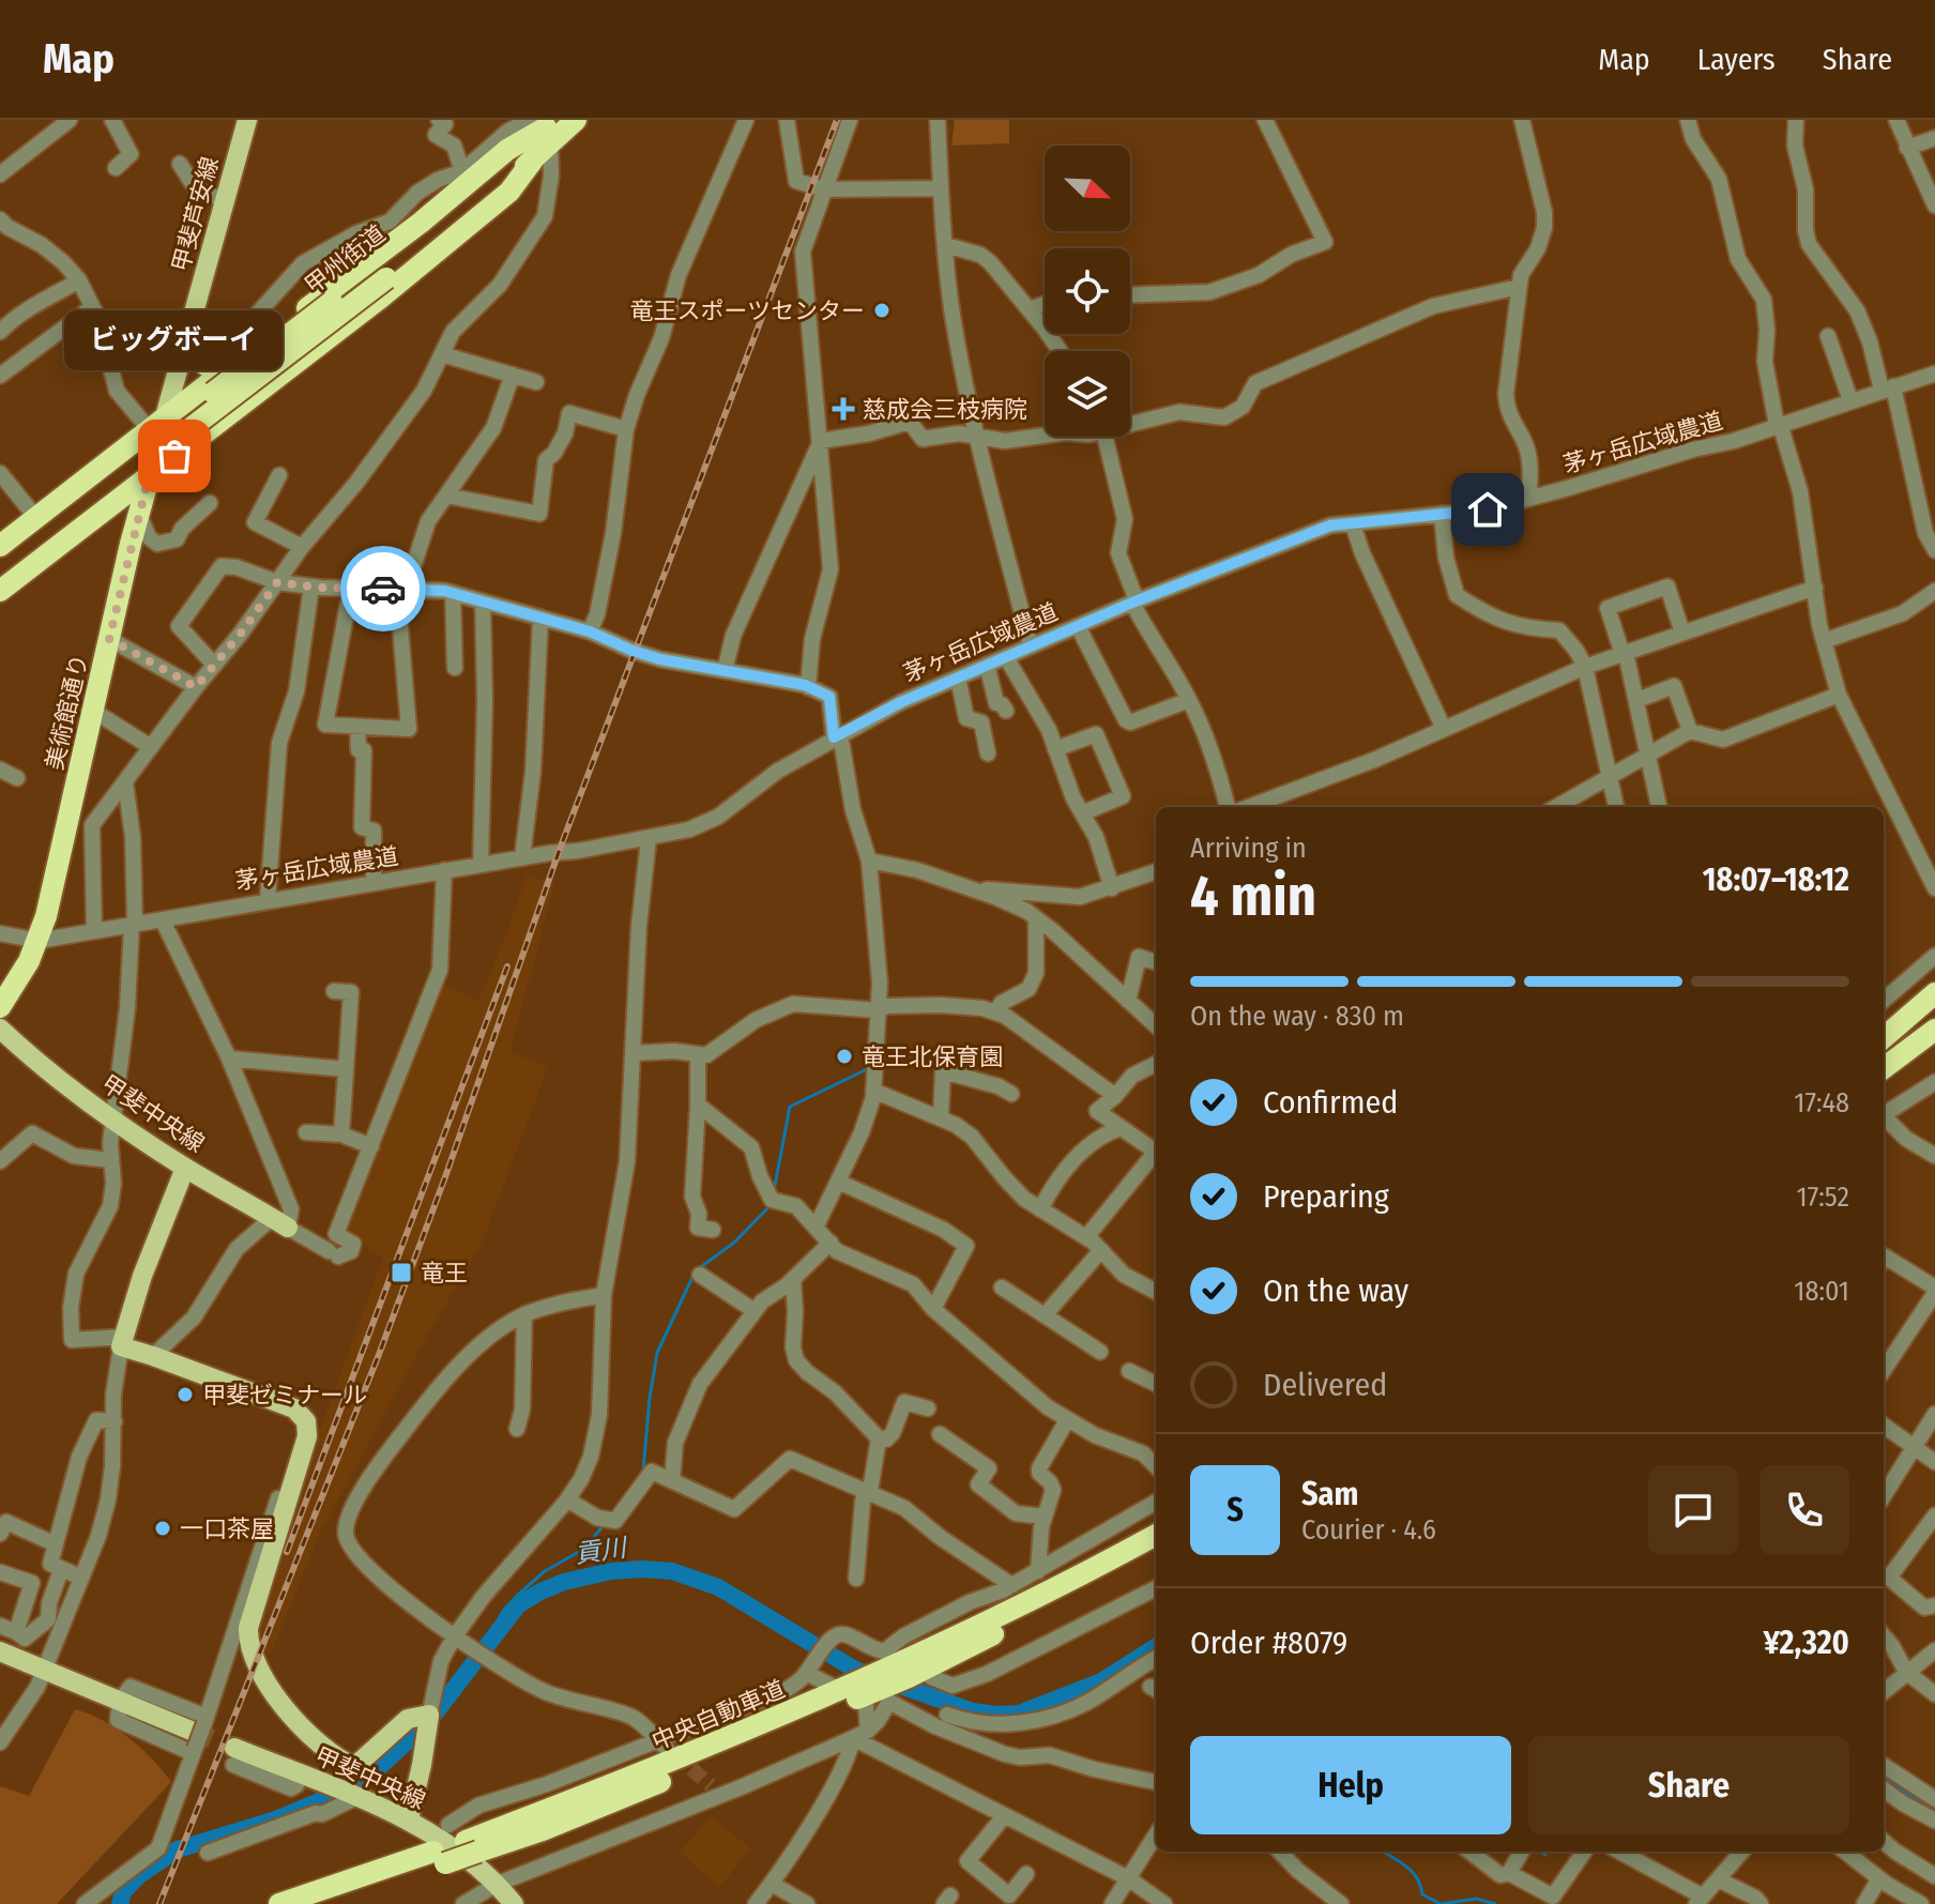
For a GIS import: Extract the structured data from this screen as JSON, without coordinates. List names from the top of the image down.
{
  "streets": {
    "highway": ["甲州街道", "美術館通り", "中央自動車道"],
    "main road": ["甲斐芦安線", "甲斐中央線"],
    "street": ["茅ヶ岳広域農道"]
  },
  "crossings": [
    ["甲斐芦安線", "美術館通り"],
    ["甲州街道", "美術館通り"],
    ["茅ヶ岳広域農道", "美術館通り"]
  ],
  "water": ["貢川"],
  "places": {
    "other": [
      "竜王スポーツセンター",
      "ビッグボーイ",
      "竜王北保育園",
      "甲斐ゼミナール",
      "一口茶屋"
    ],
    "health": ["慈成会三枝病院"],
    "transit": ["竜王"]
  },
  "north": "bottom right",
  "page": {
    "header": "Map",
    "nav": ["Map", "Layers", "Share"],
    "bubble": "ビッグボーイ",
    "heading": ["4 min", "Arriving in", "18:07–18:12"],
    "panel": [
      "Sam",
      "Courier · 4.6",
      "Order #8079",
      "¥2,320"
    ],
    "bar": "On the way · 830 m",
    "list": [
      ["Confirmed", "17:48"],
      ["Preparing", "17:52"],
      ["On the way", "18:01"],
      "Delivered"
    ],
    "round": "S",
    "buttons": ["Help", "Share"]
  }
}
